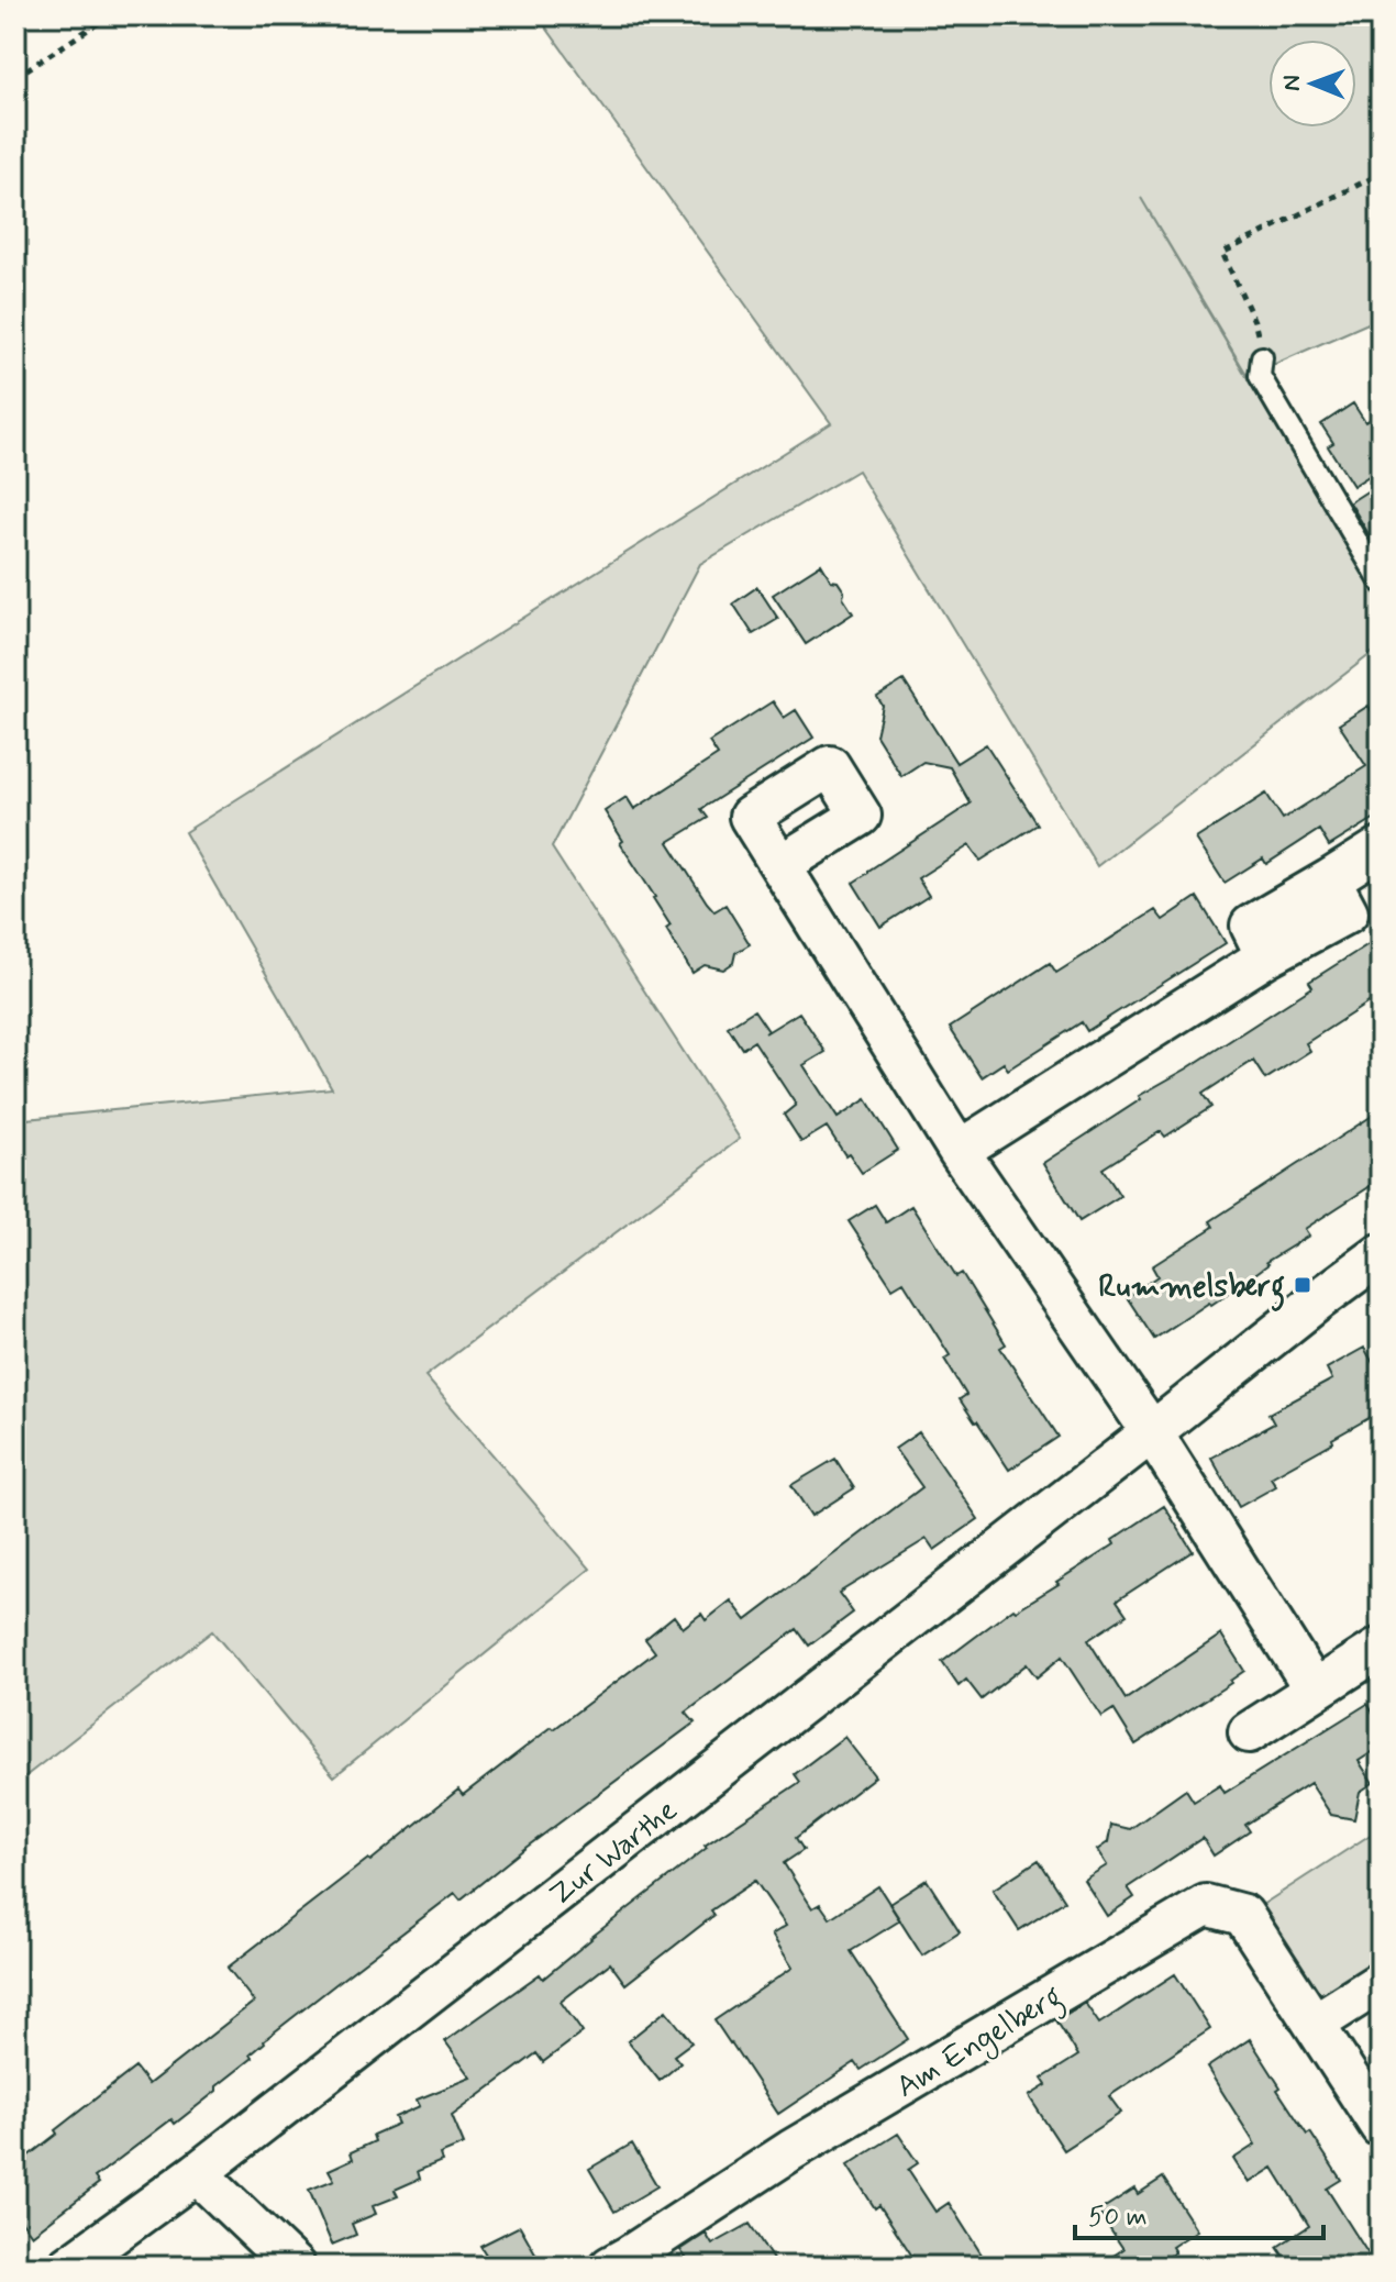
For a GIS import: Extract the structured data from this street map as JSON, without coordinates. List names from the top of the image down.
{
  "streets": {
    "street": ["Zur Warthe", "Am Engelberg"]
  },
  "places": {
    "transit": ["Rummelsberg"]
  },
  "scale_bar": "50 m",
  "north": "left"
}
